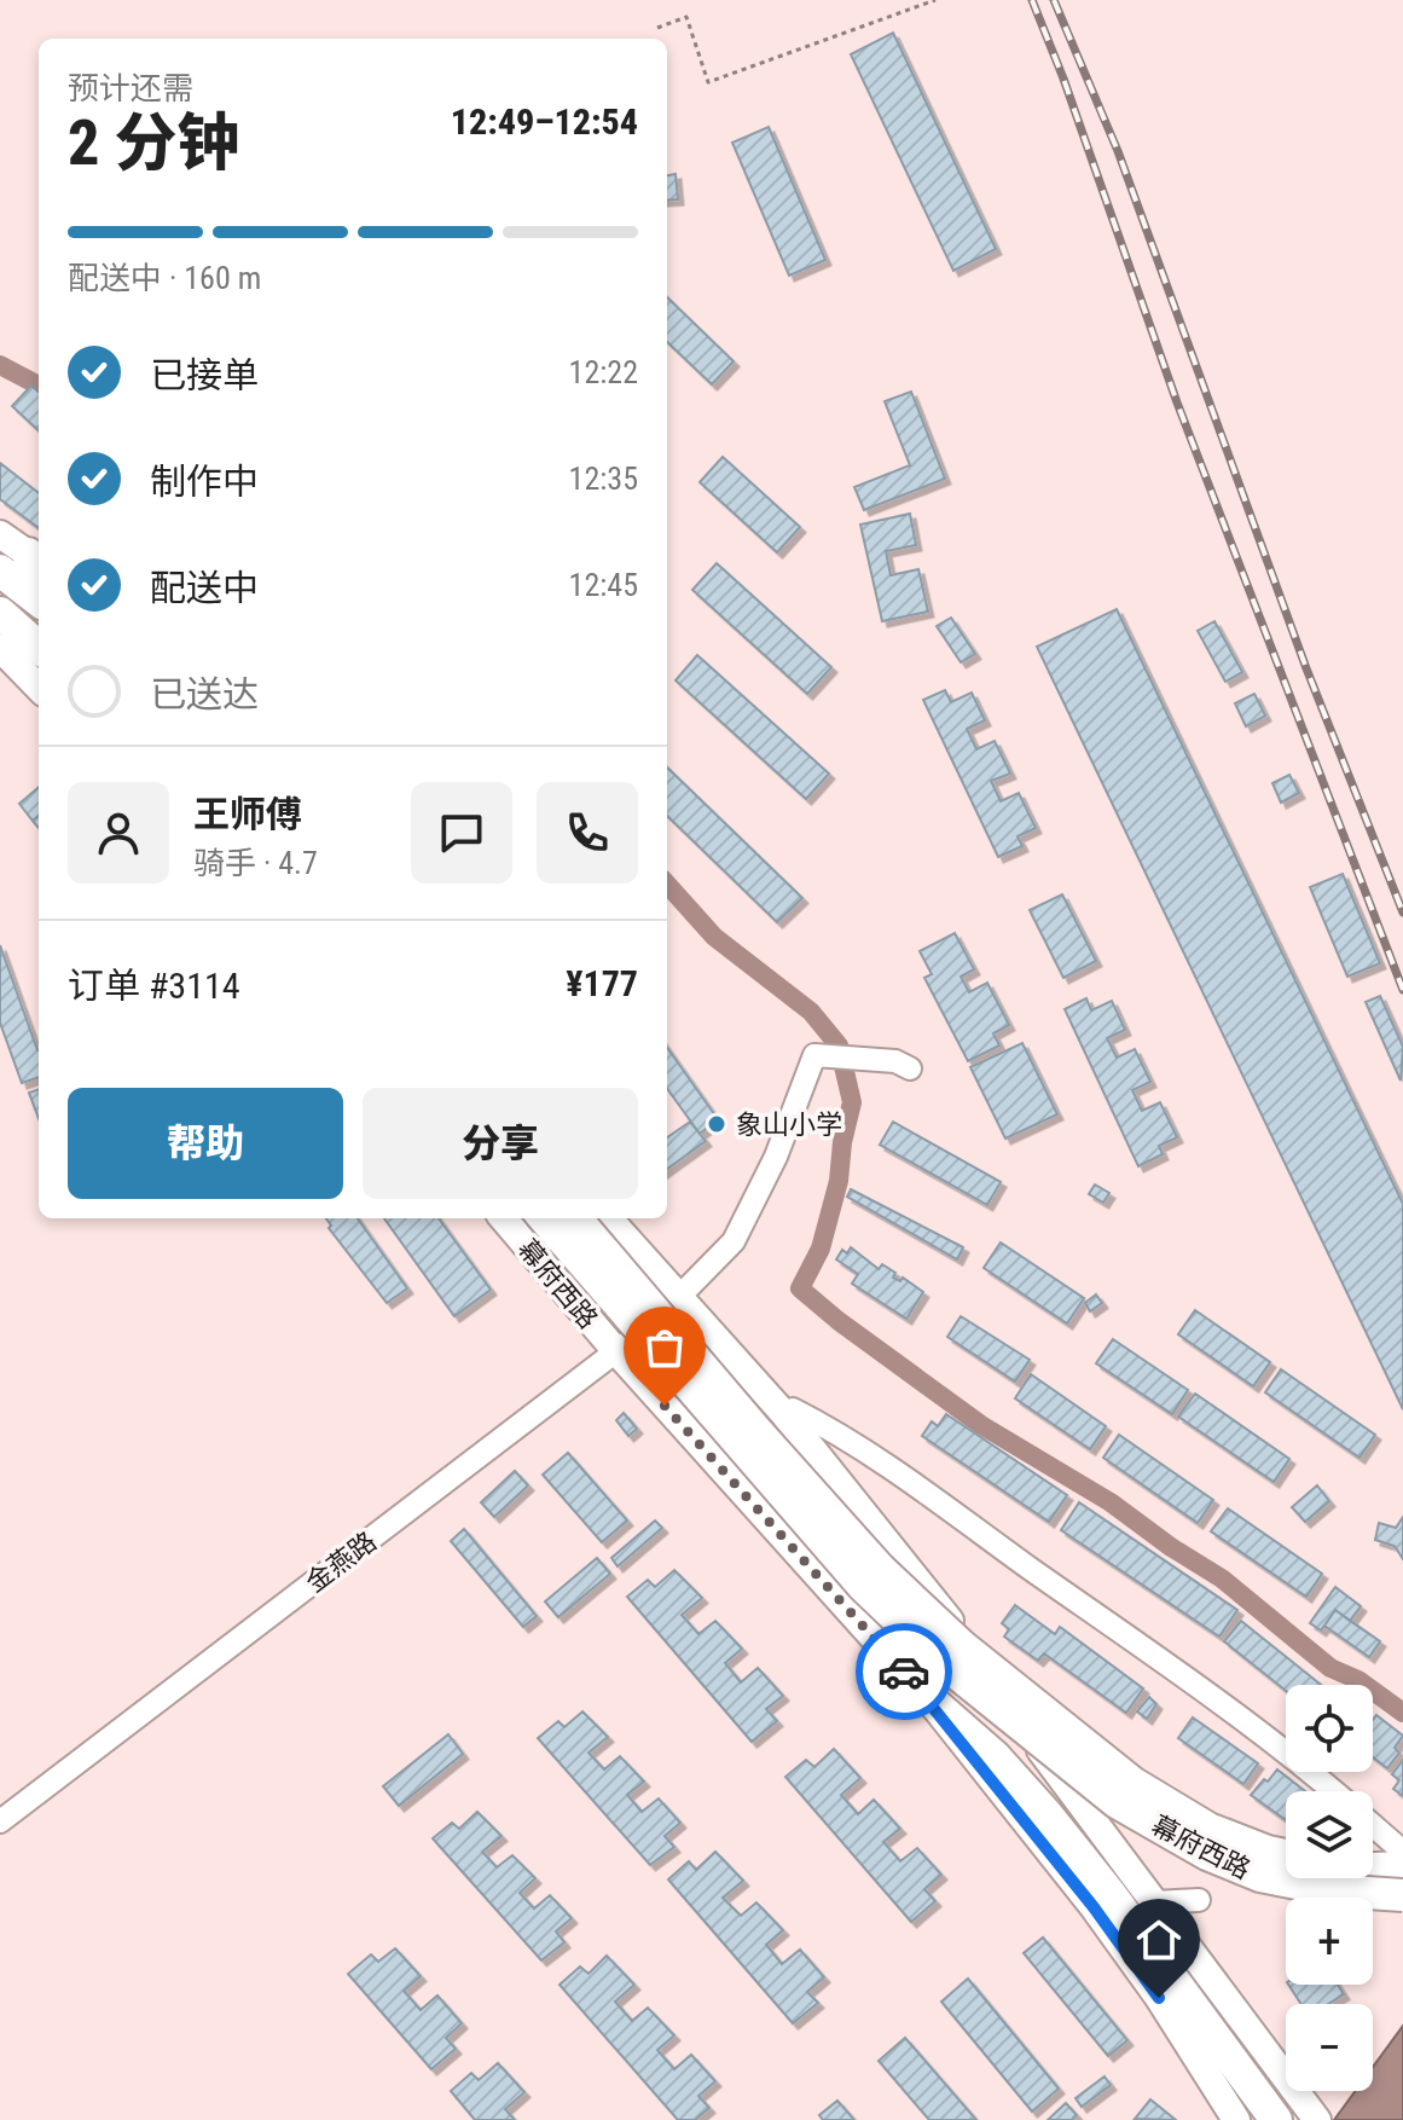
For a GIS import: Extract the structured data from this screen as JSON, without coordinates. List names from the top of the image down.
{
  "streets": {
    "highway": ["幕府西路"],
    "street": ["金燕路"]
  },
  "crossings": [
    ["幕府西路", "金燕路"]
  ],
  "places": ["象山小学"],
  "page": {
    "heading": ["2 分钟", "预计还需", "12:49–12:54"],
    "panel": [
      "王师傅",
      "骑手 · 4.7",
      "订单 #3114",
      "¥177"
    ],
    "bar": "配送中 · 160 m",
    "list": [
      ["已接单", "12:22"],
      ["制作中", "12:35"],
      ["配送中", "12:45"],
      "已送达"
    ],
    "buttons": ["帮助", "分享"],
    "map_buttons": ["+", "−"]
  }
}
